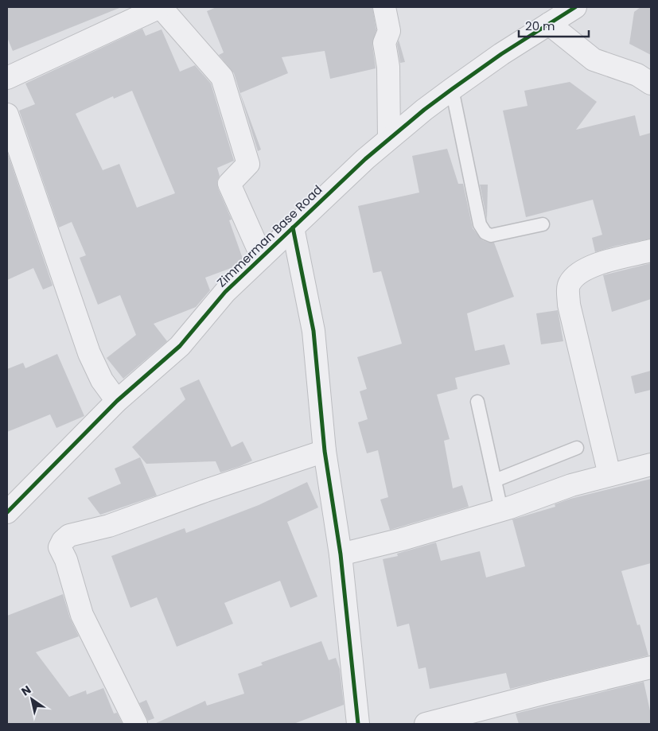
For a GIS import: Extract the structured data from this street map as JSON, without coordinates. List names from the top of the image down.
{
  "streets": {
    "street": ["Zimmerman Base Road"]
  },
  "scale_bar": "20 m",
  "north": "top left"
}
